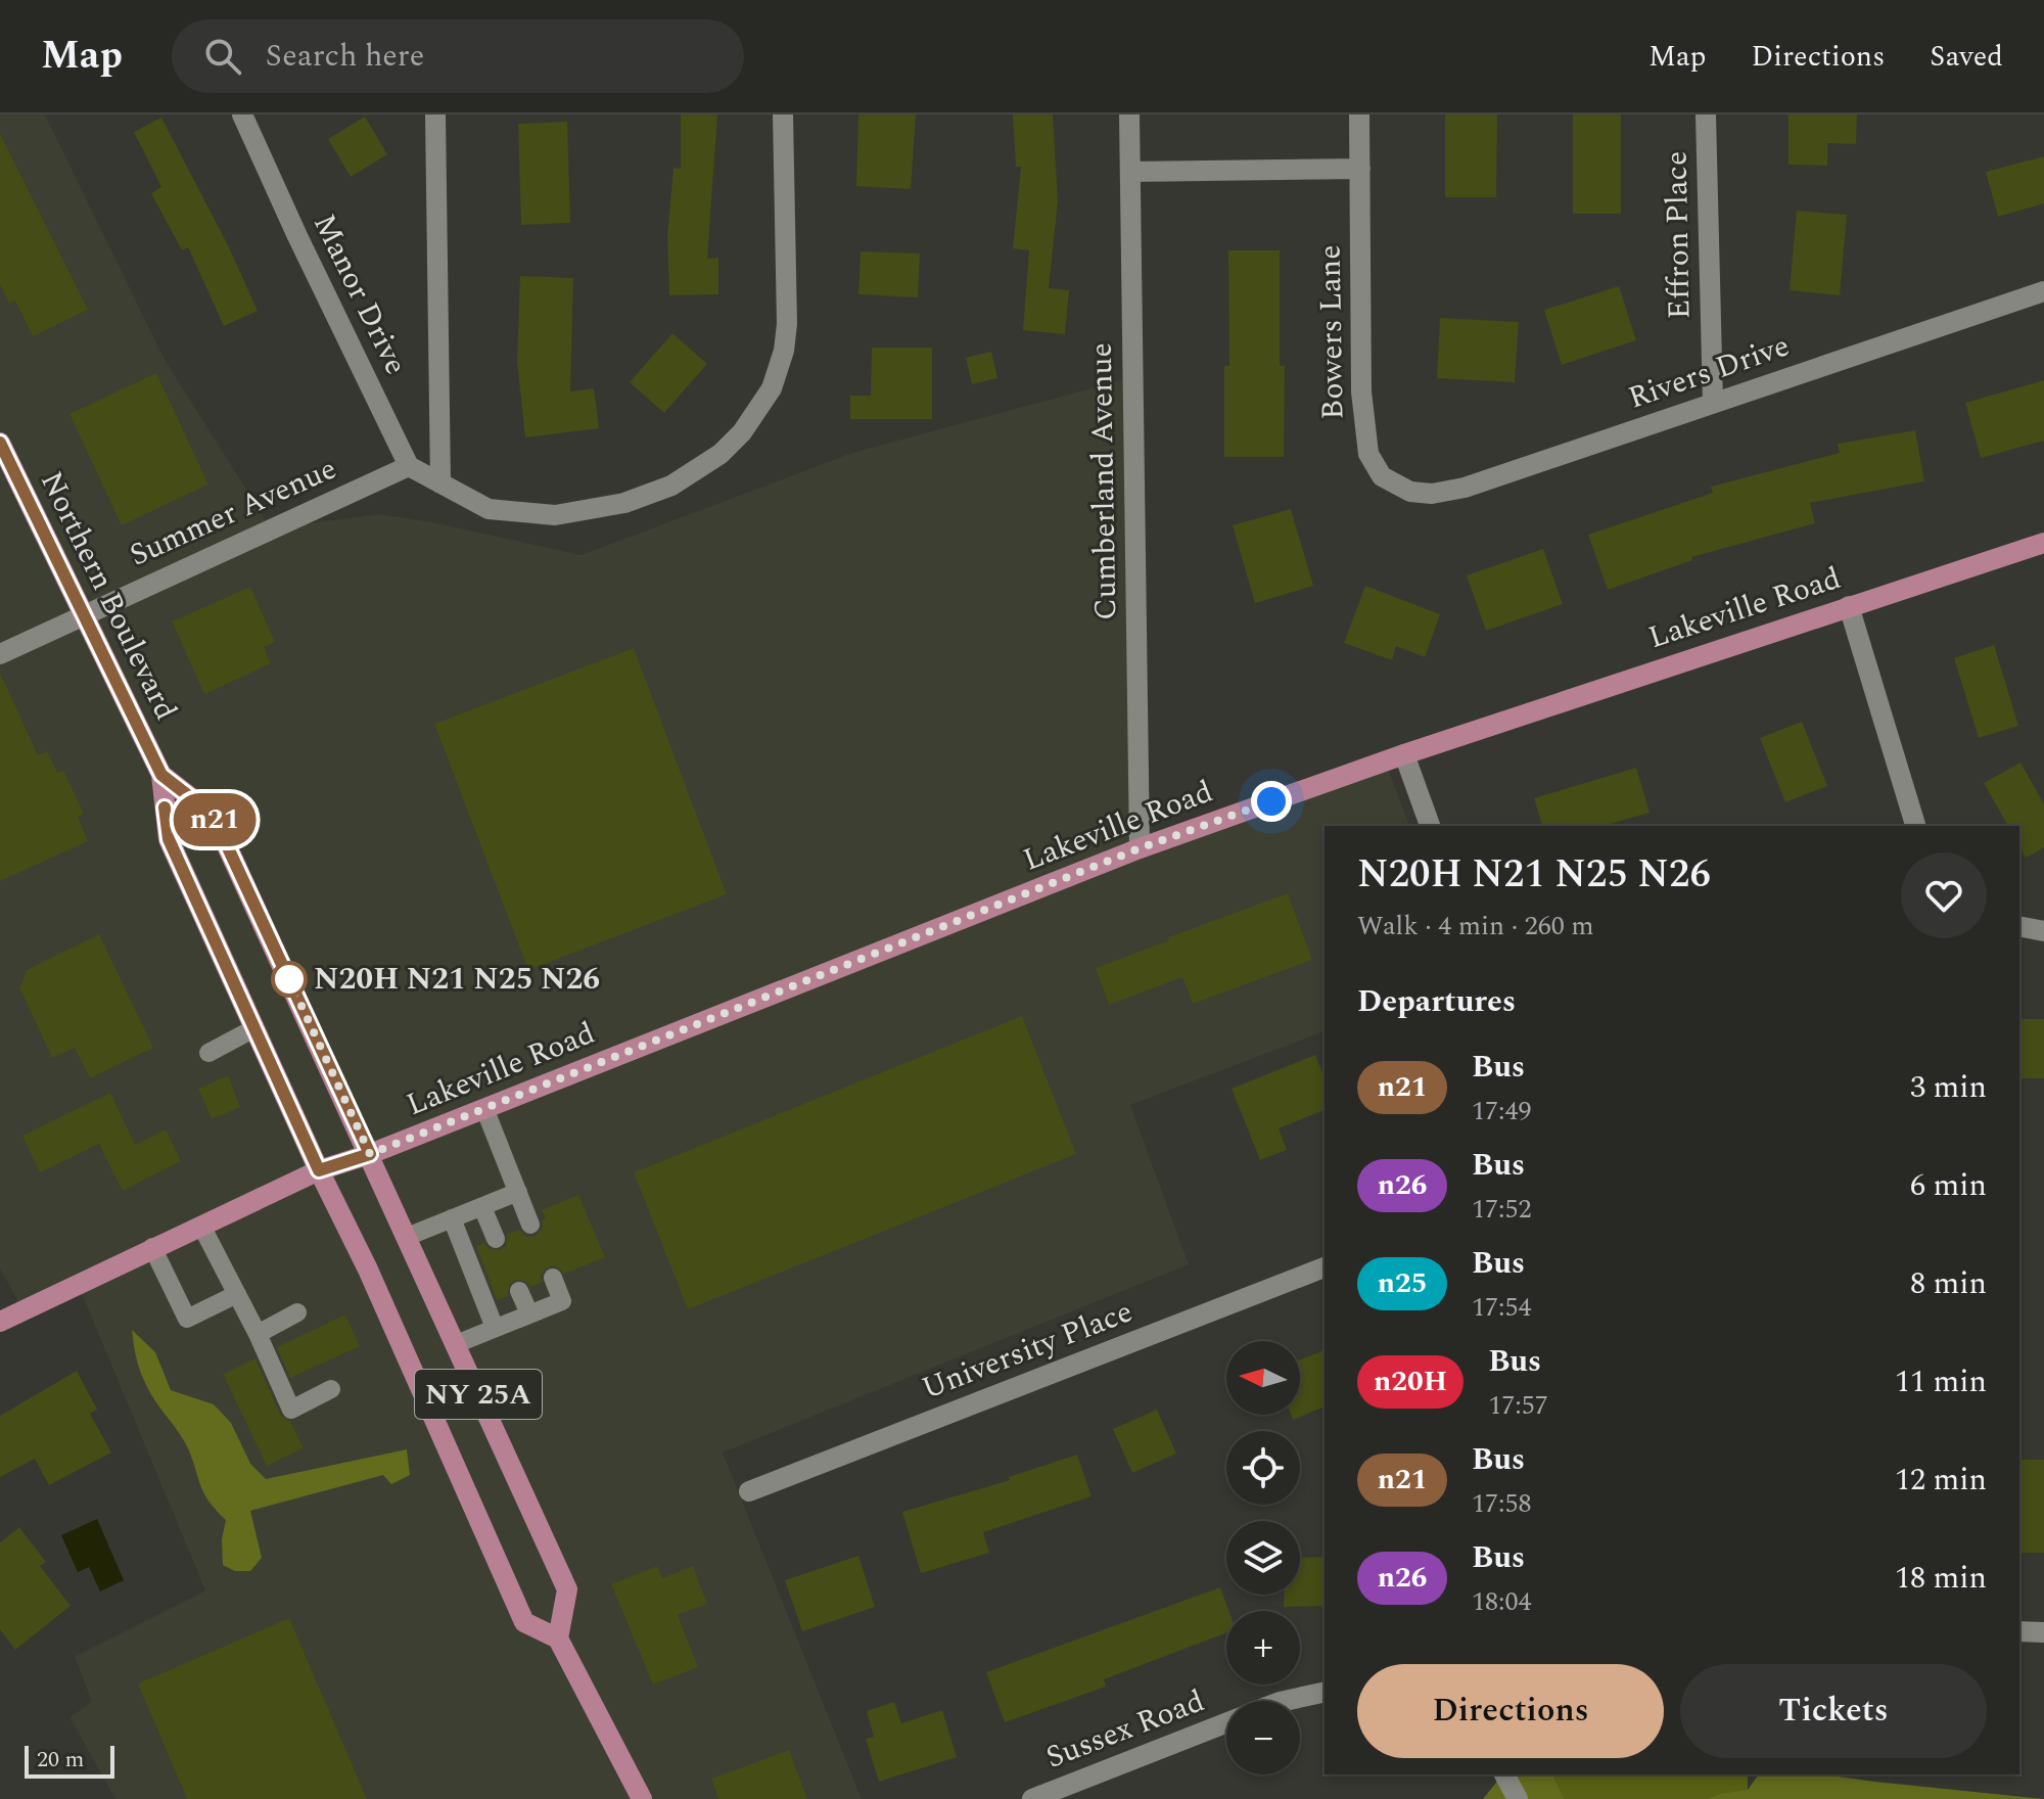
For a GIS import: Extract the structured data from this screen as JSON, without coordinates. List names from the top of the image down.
{
  "streets": {
    "main road": ["Northern Boulevard", "Lakeville Road", "NY 25A"],
    "street": [
      "Effron Place",
      "Manor Drive",
      "Bowers Lane",
      "Rivers Drive",
      "Cumberland Avenue",
      "Summer Avenue",
      "University Place",
      "Sussex Road"
    ]
  },
  "crossings": [
    ["Effron Place", "Rivers Drive"],
    ["Manor Drive", "Summer Avenue"],
    ["Bowers Lane", "Rivers Drive"],
    ["Cumberland Avenue", "Lakeville Road"],
    ["Summer Avenue", "Northern Boulevard"],
    ["Northern Boulevard", "Lakeville Road"]
  ],
  "places": ["N20H N21 N25 N26"],
  "lines": ["bus line n21"],
  "scale_bar": "20 m",
  "north": "left",
  "page": {
    "header": "Map",
    "search": "Search here",
    "nav": ["Map", "Directions", "Saved"],
    "on_map": "n21",
    "heading": [
      ["N20H N21 N25 N26", "Walk · 4 min · 260 m"],
      "Departures"
    ],
    "list": [
      {
        "mark": "n21",
        "name": "Bus",
        "note": "17:49",
        "value": "3 min"
      },
      {
        "mark": "n26",
        "name": "Bus",
        "note": "17:52",
        "value": "6 min"
      },
      {
        "mark": "n25",
        "name": "Bus",
        "note": "17:54",
        "value": "8 min"
      },
      {
        "mark": "n20H",
        "name": "Bus",
        "note": "17:57",
        "value": "11 min"
      },
      {
        "mark": "n21",
        "name": "Bus",
        "note": "17:58",
        "value": "12 min"
      },
      {
        "mark": "n26",
        "name": "Bus",
        "note": "18:04",
        "value": "18 min"
      }
    ],
    "map_buttons": ["+", "−"],
    "buttons": ["Directions", "Tickets"],
    "scale": "20 m"
  }
}
